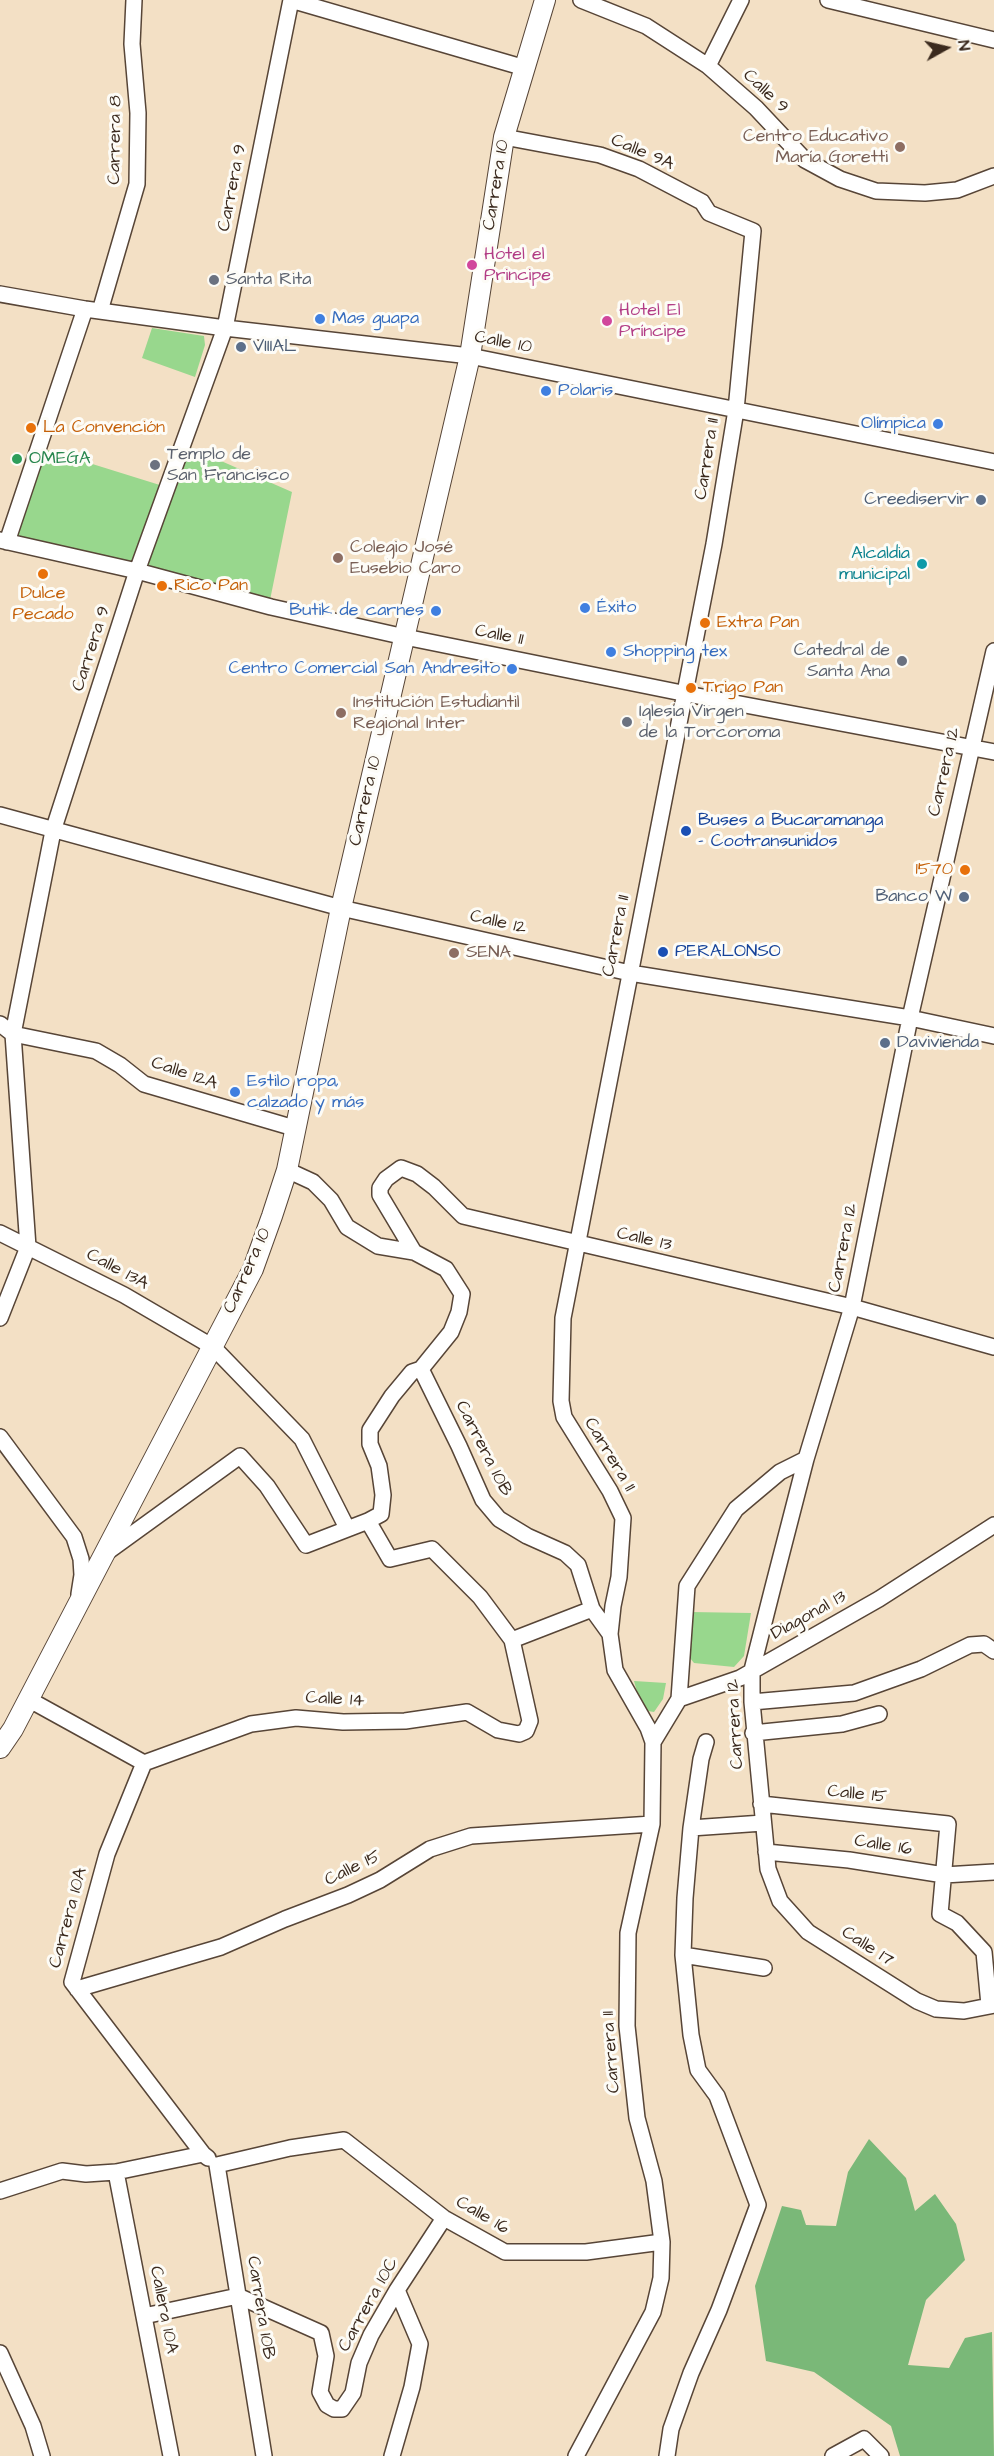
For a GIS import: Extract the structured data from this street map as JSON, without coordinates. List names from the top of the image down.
{
  "streets": {
    "street": [
      "Calle 9",
      "Carrera 8",
      "Calle 9A",
      "Carrera 10",
      "Carrera 9",
      "Calle 10",
      "Carrera 11",
      "Calle 11",
      "Carrera 12",
      "Calle 12",
      "Calle 12A",
      "Calle 13",
      "Calle 13A",
      "Carrera 10B",
      "Diagonal 13",
      "Calle 14",
      "Calle 15",
      "Calle 16",
      "Carrera 10A",
      "Calle 17",
      "Carrera 10C",
      "Callera 10A"
    ]
  },
  "crossings": [
    ["Carrera 8", "Calle 10"],
    ["Carrera 8", "Calle 11"],
    ["Calle 9A", "Carrera 10"],
    ["Calle 9A", "Carrera 11"],
    ["Carrera 10", "Calle 10"],
    ["Carrera 10", "Calle 11"],
    ["Carrera 10", "Calle 12"],
    ["Carrera 10", "Calle 12A"],
    ["Carrera 10", "Calle 13A"],
    ["Carrera 9", "Calle 10"],
    ["Carrera 9", "Calle 11"],
    ["Carrera 9", "Calle 12"],
    ["Carrera 9", "Calle 12A"],
    ["Carrera 9", "Calle 13A"],
    ["Calle 10", "Carrera 11"],
    ["Carrera 11", "Calle 11"],
    ["Carrera 11", "Calle 12"],
    ["Carrera 11", "Calle 13"],
    ["Carrera 11", "Carrera 10B"],
    ["Carrera 11", "Calle 15"],
    ["Carrera 11", "Calle 16"],
    ["Calle 11", "Carrera 12"],
    ["Carrera 12", "Calle 12"],
    ["Carrera 12", "Calle 13"],
    ["Carrera 12", "Diagonal 13"],
    ["Carrera 12", "Calle 15"],
    ["Carrera 12", "Calle 16"],
    ["Carrera 12", "Calle 17"],
    ["Carrera 10B", "Calle 16"],
    ["Carrera 10B", "Carrera 10A"],
    ["Carrera 10B", "Carrera 10C"],
    ["Calle 14", "Carrera 10A"],
    ["Calle 15", "Calle 16"],
    ["Calle 15", "Carrera 10A"],
    ["Calle 16", "Carrera 10A"],
    ["Calle 16", "Calle 17"],
    ["Calle 16", "Carrera 10C"]
  ],
  "places": [
    "Centro Educativo María Goretti",
    "Hotel el Principe",
    "Santa Rita",
    "Mas guapa",
    "Hotel El Príncipe",
    "VIIIAL",
    "Polaris",
    "Olímpica",
    "La Convención",
    "OMEGA",
    "Templo de San Francisco",
    "Creediservir",
    "Colegio José Eusebio Caro",
    "Alcaldia municipal",
    "Dulce Pecado",
    "Rico Pan",
    "Éxito",
    "Butik de carnes",
    "Extra Pan",
    "Shopping tex",
    "Catedral de Santa Ana",
    "Centro Comercial San Andresito",
    "Trigo Pan",
    "Institución Estudiantil Regional Inter",
    "Iglesia Virgen de la Torcoroma",
    "Buses a Bucaramanga - Cootransunidos",
    "1570",
    "Banco W",
    "PERALONSO",
    "SENA",
    "Davivienda",
    "Estilo ropa, calzado y más"
  ],
  "north": "right"
}
